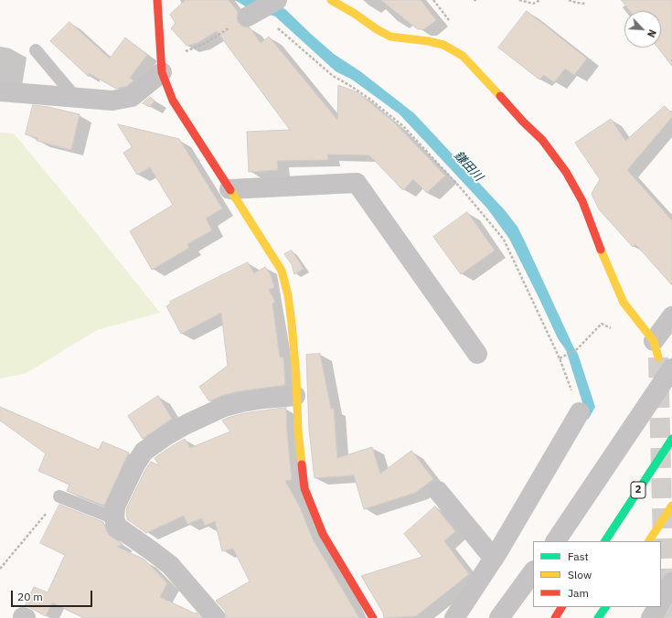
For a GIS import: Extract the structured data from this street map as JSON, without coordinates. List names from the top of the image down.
{
  "streets": {
    "main road": ["2"]
  },
  "water": ["鎌田川"],
  "legend": ["Fast", "Slow", "Jam"],
  "scale_bar": "20 m",
  "north": "bottom right"
}
